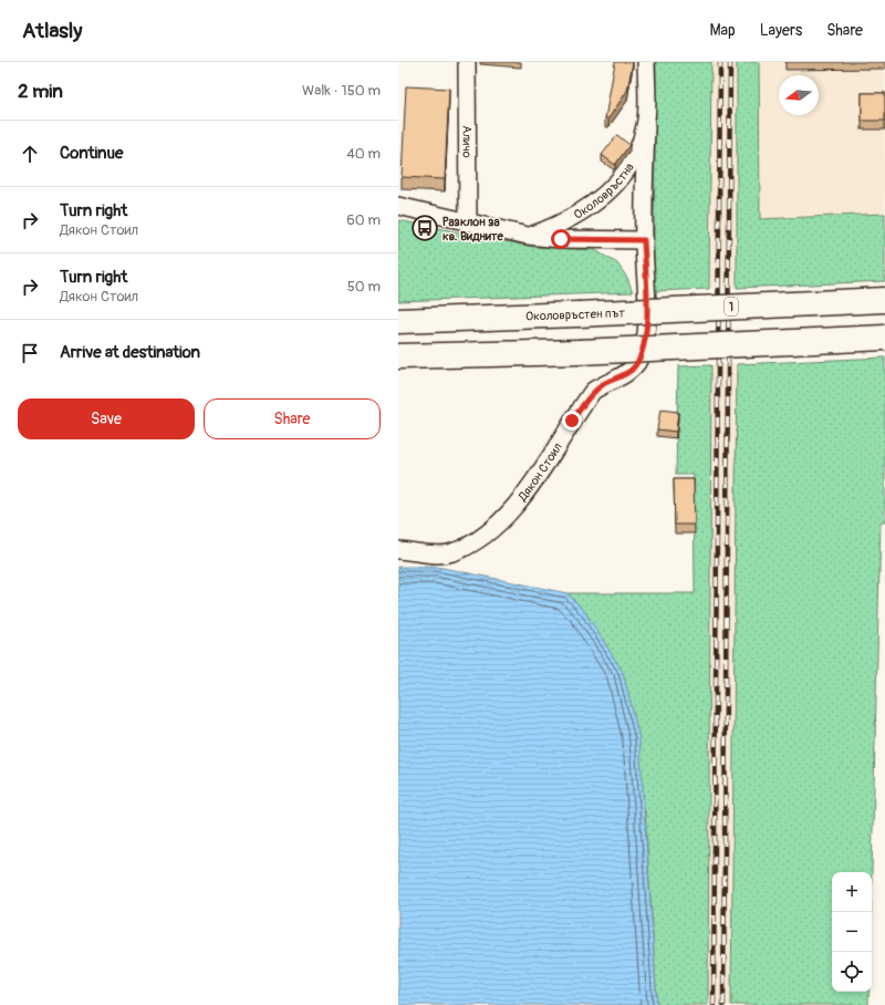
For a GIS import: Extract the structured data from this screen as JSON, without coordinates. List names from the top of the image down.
{
  "streets": {
    "highway": ["1", "Околовръстен път"],
    "street": ["Аличо", "Околовръстна", "Дякон Стоил"]
  },
  "crossings": [
    ["Околовръстна", "Дякон Стоил"]
  ],
  "places": {
    "bus stop": ["Разклон за кв. Видните"]
  },
  "north": "left",
  "page": {
    "header": "Atlasly",
    "nav": ["Map", "Layers", "Share"],
    "heading": ["2 min", "Walk · 150 m"],
    "list": [
      ["Continue", "40 m"],
      ["Turn right", "Дякон Стоил", "60 m"],
      ["Turn right", "Дякон Стоил", "50 m"],
      "Arrive at destination"
    ],
    "buttons": ["Save", "Share"],
    "map_buttons": ["+", "−"]
  }
}
